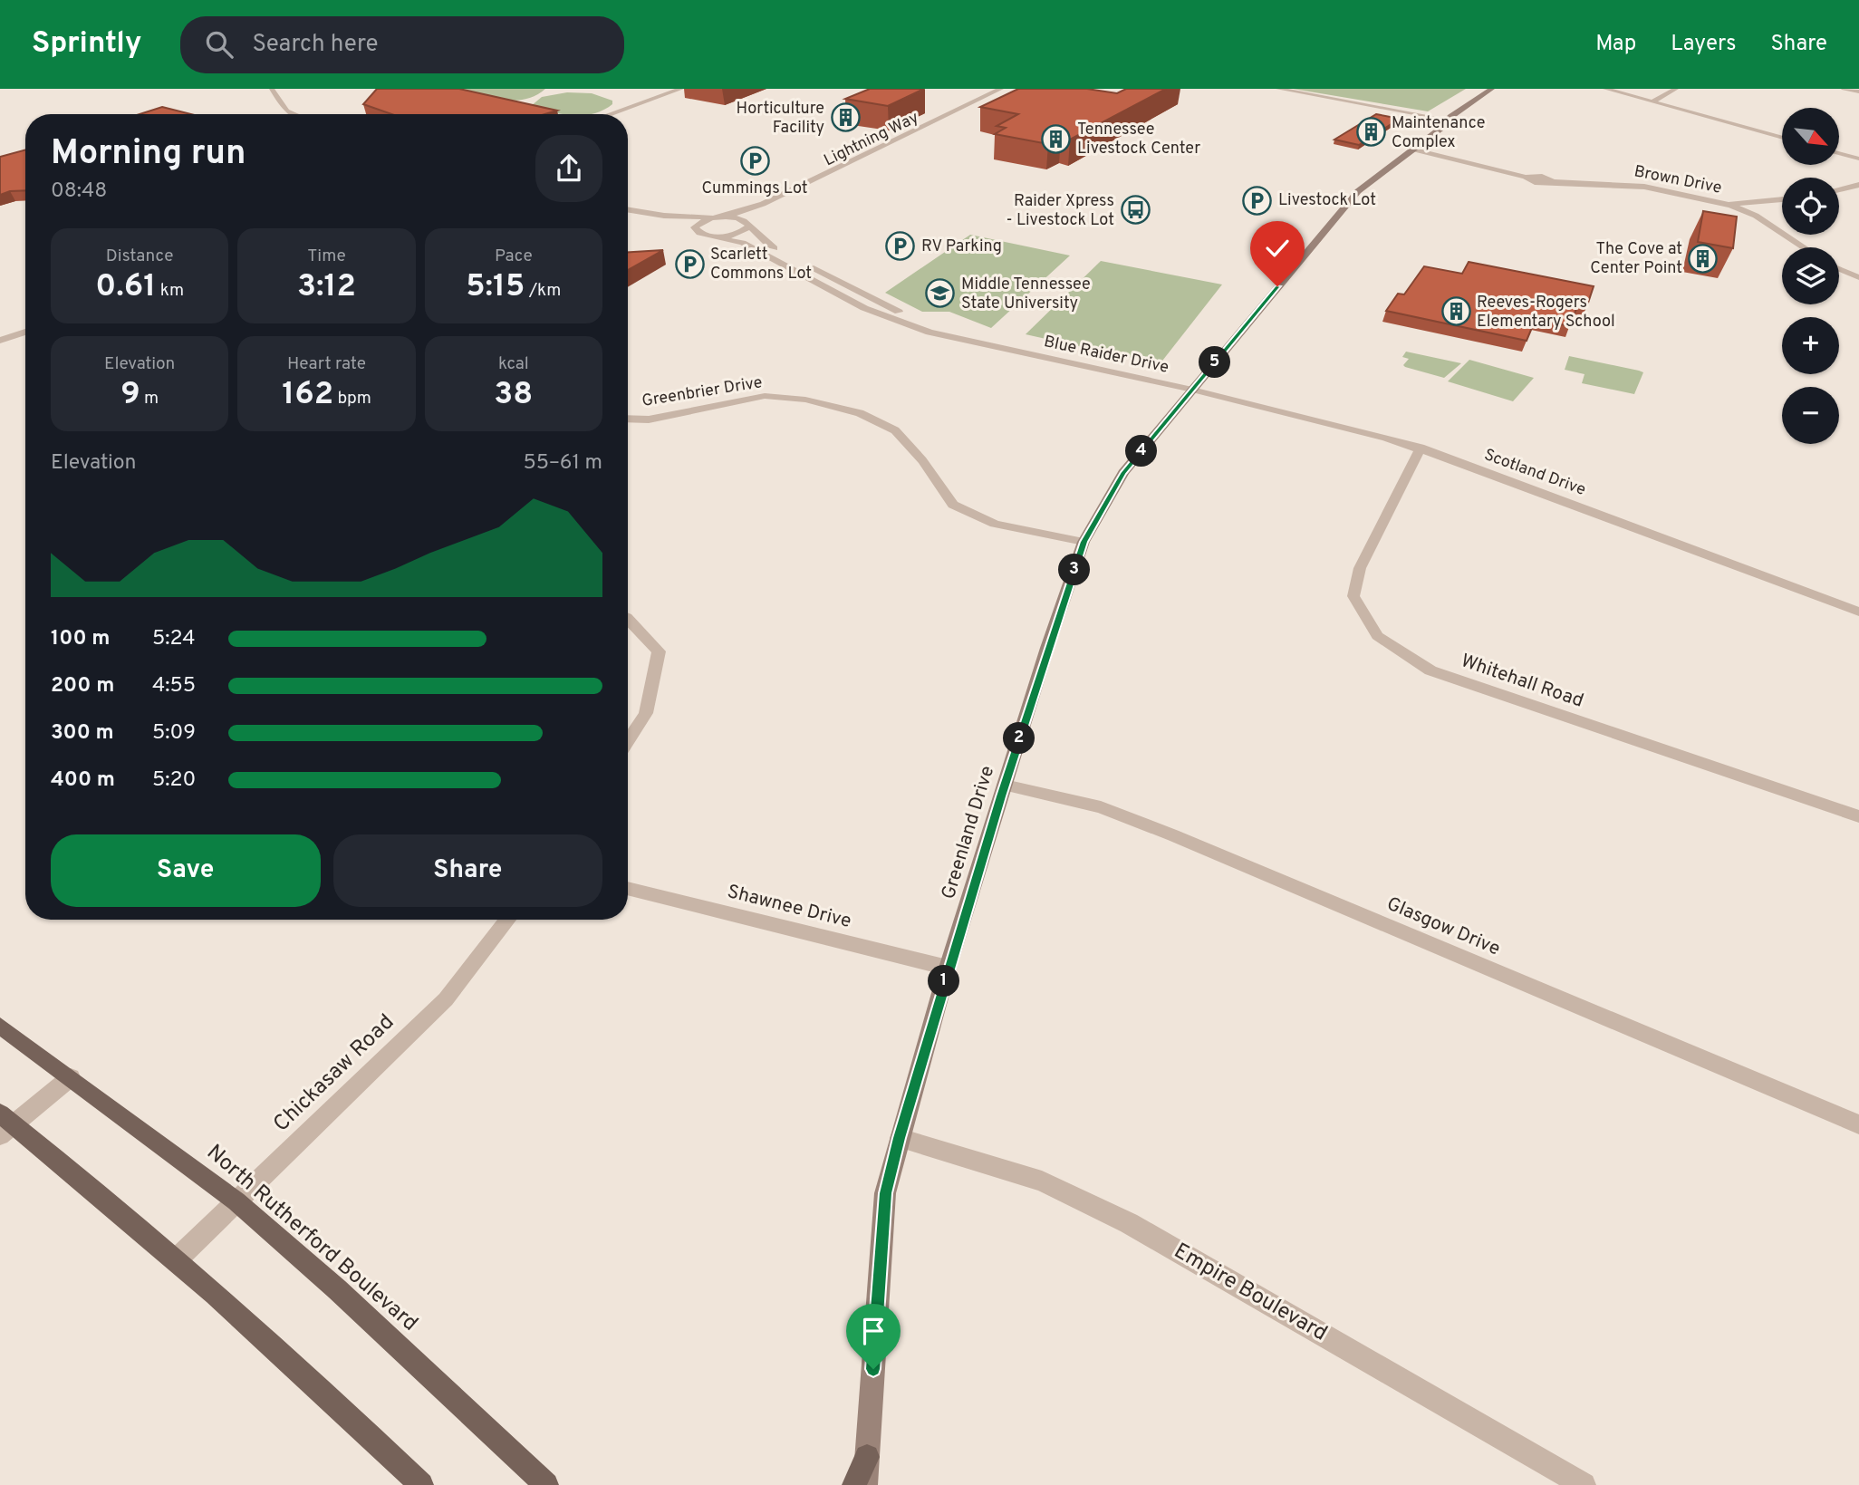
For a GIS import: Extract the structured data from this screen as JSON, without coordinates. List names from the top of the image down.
{
  "streets": {
    "main road": ["North Rutherford Boulevard"],
    "street": [
      "Lightning Way",
      "Brown Drive",
      "Blue Raider Drive",
      "Greenbrier Drive",
      "Scotland Drive",
      "Whitehall Road",
      "Greenland Drive",
      "Shawnee Drive",
      "Glasgow Drive",
      "Chickasaw Road",
      "Empire Boulevard"
    ]
  },
  "crossings": [
    ["Brown Drive", "Greenland Drive"],
    ["Blue Raider Drive", "Scotland Drive"],
    ["Blue Raider Drive", "Greenland Drive"],
    ["Greenbrier Drive", "Greenland Drive"],
    ["Scotland Drive", "Whitehall Road"],
    ["Scotland Drive", "Greenland Drive"],
    ["Greenland Drive", "Shawnee Drive"],
    ["Greenland Drive", "Glasgow Drive"],
    ["Greenland Drive", "Empire Boulevard"],
    ["Chickasaw Road", "North Rutherford Boulevard"]
  ],
  "places": {
    "building": [
      "Horticulture Facility",
      "Maintenance Complex",
      "Tennessee Livestock Center",
      "The Cove at Center Point",
      "Reeves-Rogers Elementary School"
    ],
    "parking": [
      "Cummings Lot",
      "Livestock Lot",
      "RV Parking",
      "Scarlett Commons Lot"
    ],
    "bus stop": ["Raider Xpress - Livestock Lot"],
    "school or university": ["Middle Tennessee State University"]
  },
  "north": "bottom right",
  "page": {
    "header": "Sprintly",
    "search": "Search here",
    "nav": ["Map", "Layers", "Share"],
    "map_buttons": ["+", "−"],
    "heading": ["Morning run", "08:48"],
    "stats": [
      ["Distance", "0.61 km"],
      ["Time", "3:12"],
      ["Pace", "5:15 /km"],
      ["Elevation", "9 m"],
      ["Heart rate", "162 bpm"],
      ["kcal", "38"]
    ],
    "pins": [
      "5",
      "4",
      "3",
      "2",
      "1"
    ],
    "chart": ["Elevation", "55–61 m"],
    "list": [
      {
        "name": "100 m",
        "note": "5:24"
      },
      {
        "name": "200 m",
        "note": "4:55"
      },
      {
        "name": "300 m",
        "note": "5:09"
      },
      {
        "name": "400 m",
        "note": "5:20"
      }
    ],
    "buttons": ["Save", "Share"]
  }
}
